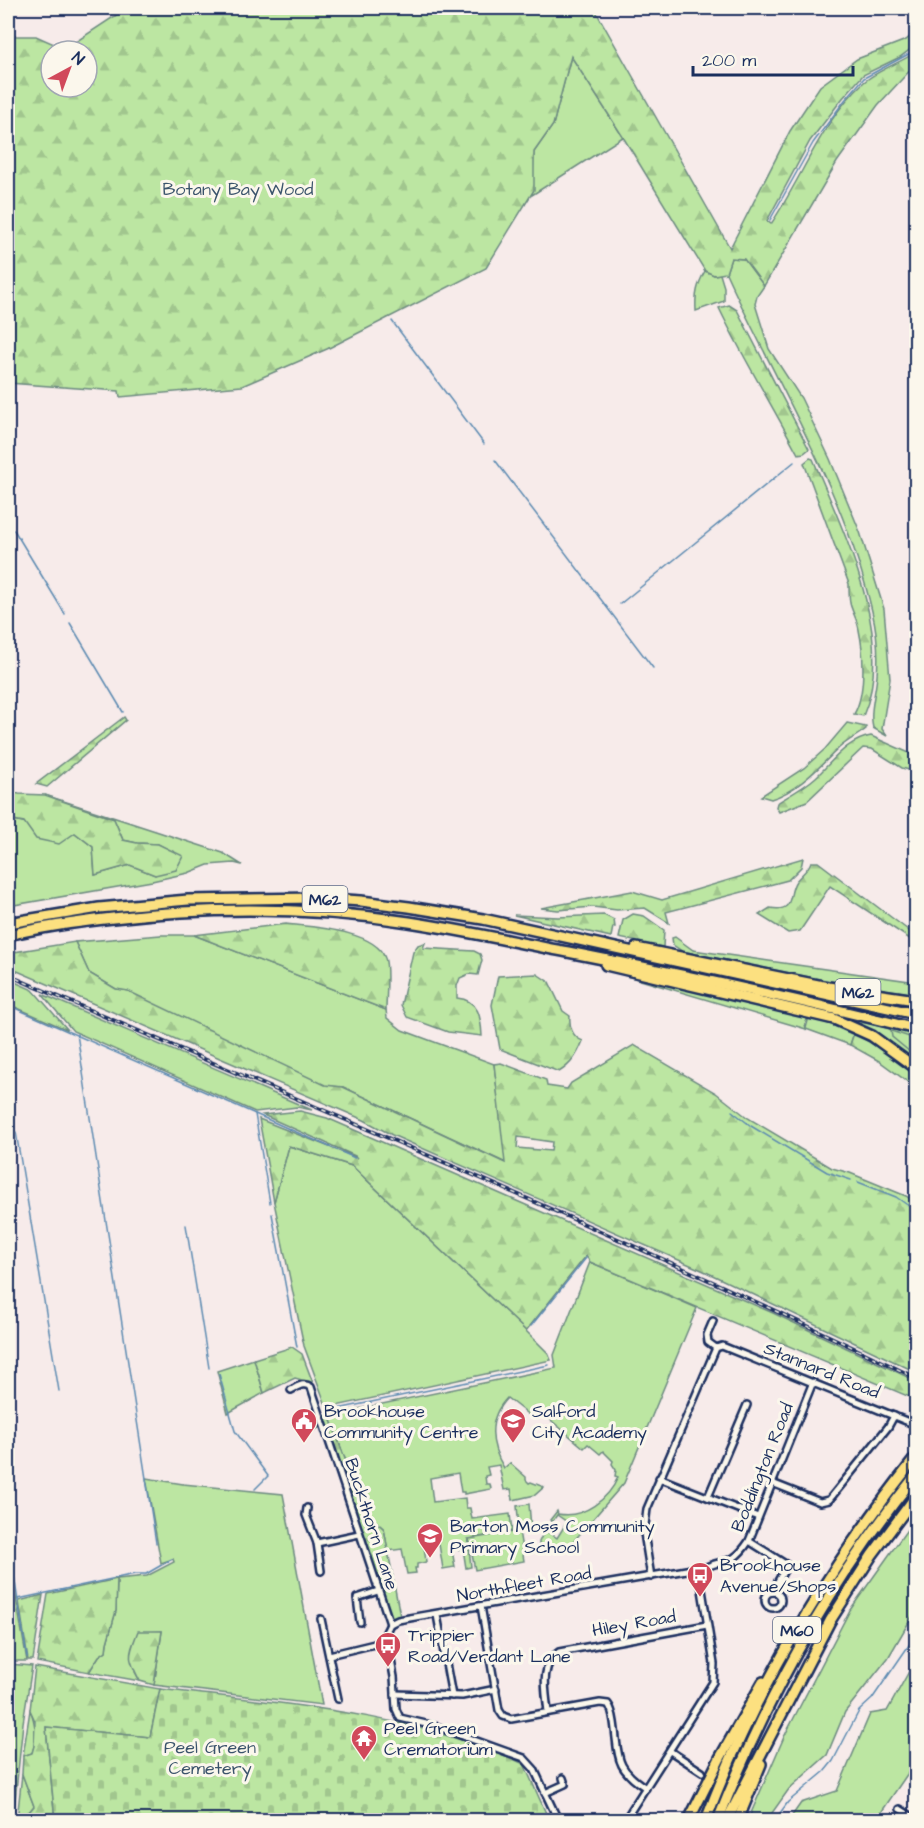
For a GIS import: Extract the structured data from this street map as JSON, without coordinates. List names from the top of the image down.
{
  "streets": {
    "highway": ["M62", "M60"],
    "street": [
      "Stannard Road",
      "Boddington Road",
      "Buckthorn Lane",
      "Northfleet Road",
      "Hiley Road"
    ]
  },
  "crossings": [
    ["Stannard Road", "Boddington Road"],
    ["Boddington Road", "Northfleet Road"],
    ["Buckthorn Lane", "Northfleet Road"]
  ],
  "parks": ["Botany Bay Wood", "Peel Green Cemetery"],
  "places": {
    "public building": ["Brookhouse Community Centre"],
    "school or university": ["Salford City Academy", "Barton Moss Community Primary School"],
    "bus stop": ["Brookhouse Avenue/Shops", "Trippier Road/Verdant Lane"],
    "temple": ["Peel Green Crematorium"]
  },
  "scale_bar": "200 m",
  "north": "top right"
}
